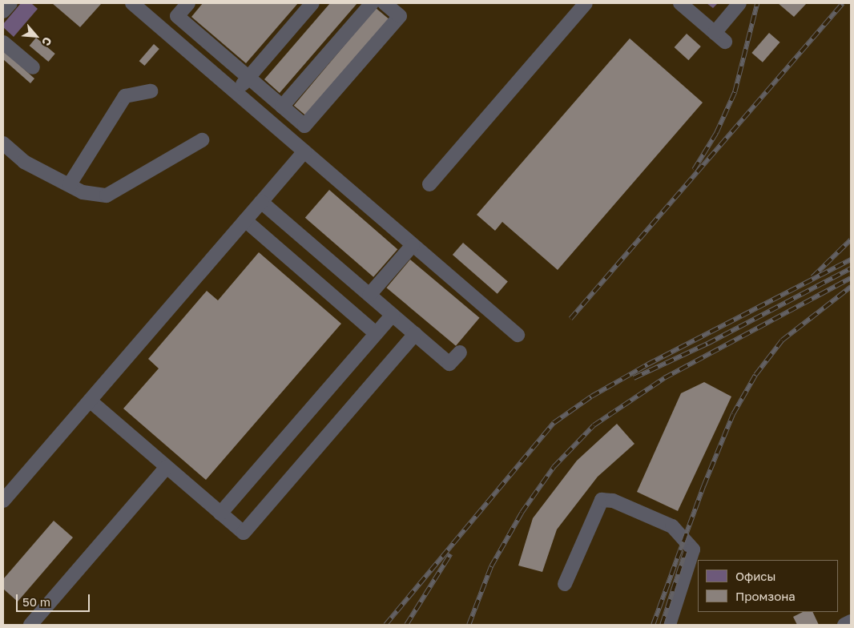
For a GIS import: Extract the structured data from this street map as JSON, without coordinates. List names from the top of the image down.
{
  "legend": ["Офисы", "Промзона"],
  "scale_bar": "50 m",
  "north": "bottom right"
}
